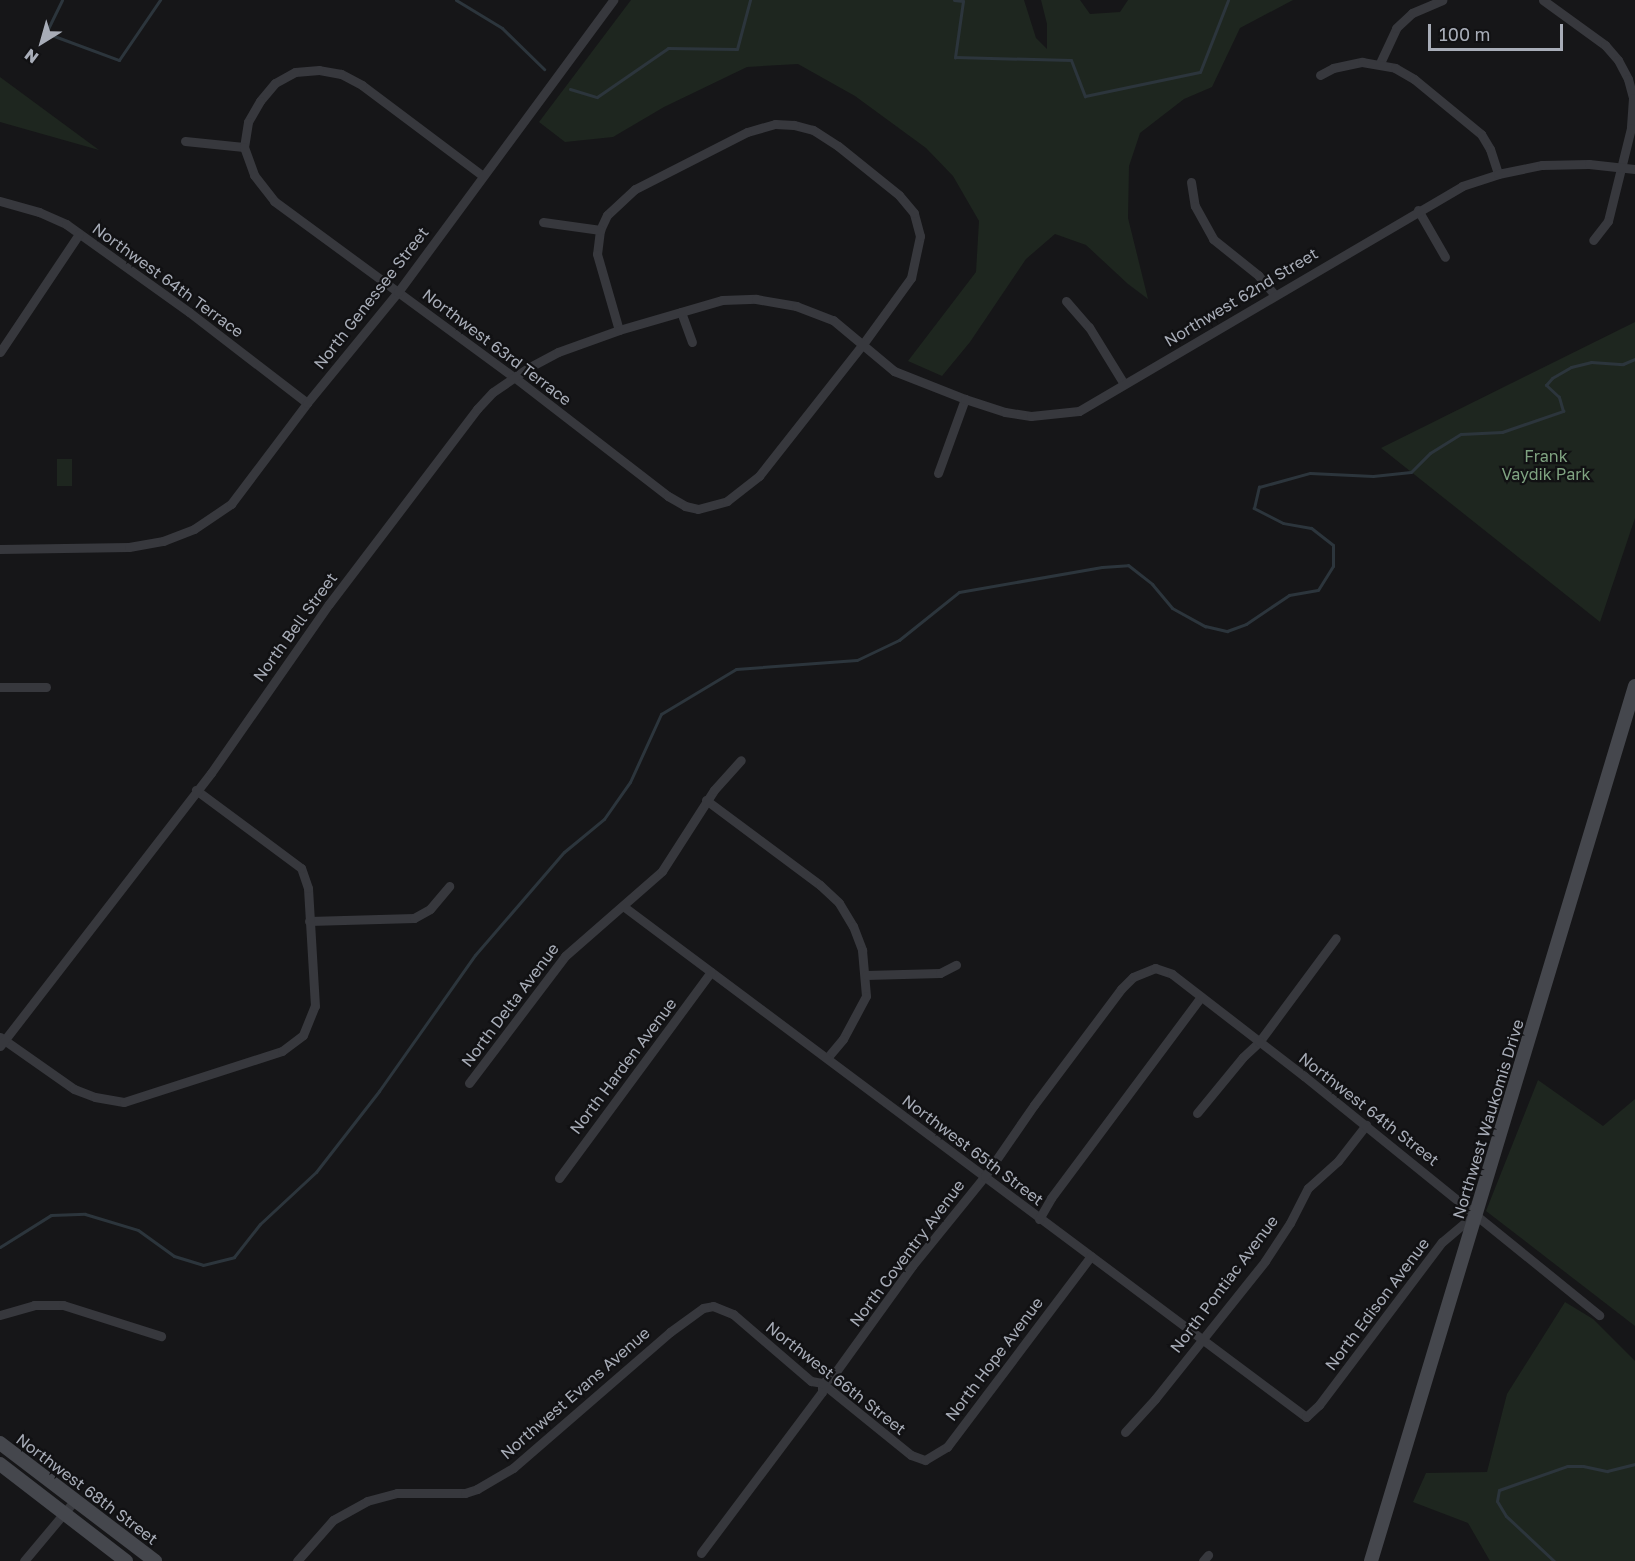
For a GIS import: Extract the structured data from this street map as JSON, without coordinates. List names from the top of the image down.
{
  "streets": {
    "main road": ["Northwest Waukomis Drive", "Northwest 68th Street"],
    "street": [
      "Northwest 64th Terrace",
      "Northwest 62nd Street",
      "North Genessee Street",
      "Northwest 63rd Terrace",
      "North Bell Street",
      "North Delta Avenue",
      "North Harden Avenue",
      "Northwest 64th Street",
      "Northwest 65th Street",
      "North Coventry Avenue",
      "North Pontiac Avenue",
      "North Edison Avenue",
      "North Hope Avenue",
      "Northwest 66th Street",
      "Northwest Evans Avenue"
    ]
  },
  "crossings": [
    ["Northwest 64th Terrace", "North Genessee Street"],
    ["Northwest 62nd Street", "North Bell Street"],
    ["North Genessee Street", "Northwest 63rd Terrace"],
    ["Northwest 63rd Terrace", "North Bell Street"],
    ["North Delta Avenue", "Northwest 65th Street"],
    ["North Harden Avenue", "Northwest 65th Street"],
    ["Northwest 64th Street", "Northwest Waukomis Drive"],
    ["Northwest 64th Street", "North Coventry Avenue"],
    ["Northwest 64th Street", "North Pontiac Avenue"],
    ["Northwest 64th Street", "North Edison Avenue"],
    ["Northwest Waukomis Drive", "North Edison Avenue"],
    ["Northwest 65th Street", "North Coventry Avenue"],
    ["Northwest 65th Street", "North Pontiac Avenue"],
    ["Northwest 65th Street", "North Edison Avenue"],
    ["Northwest 65th Street", "North Hope Avenue"],
    ["North Coventry Avenue", "Northwest 66th Street"],
    ["North Hope Avenue", "Northwest 66th Street"],
    ["Northwest 66th Street", "Northwest Evans Avenue"]
  ],
  "parks": ["Frank Vaydik Park"],
  "scale_bar": "100 m",
  "north": "bottom left"
}
